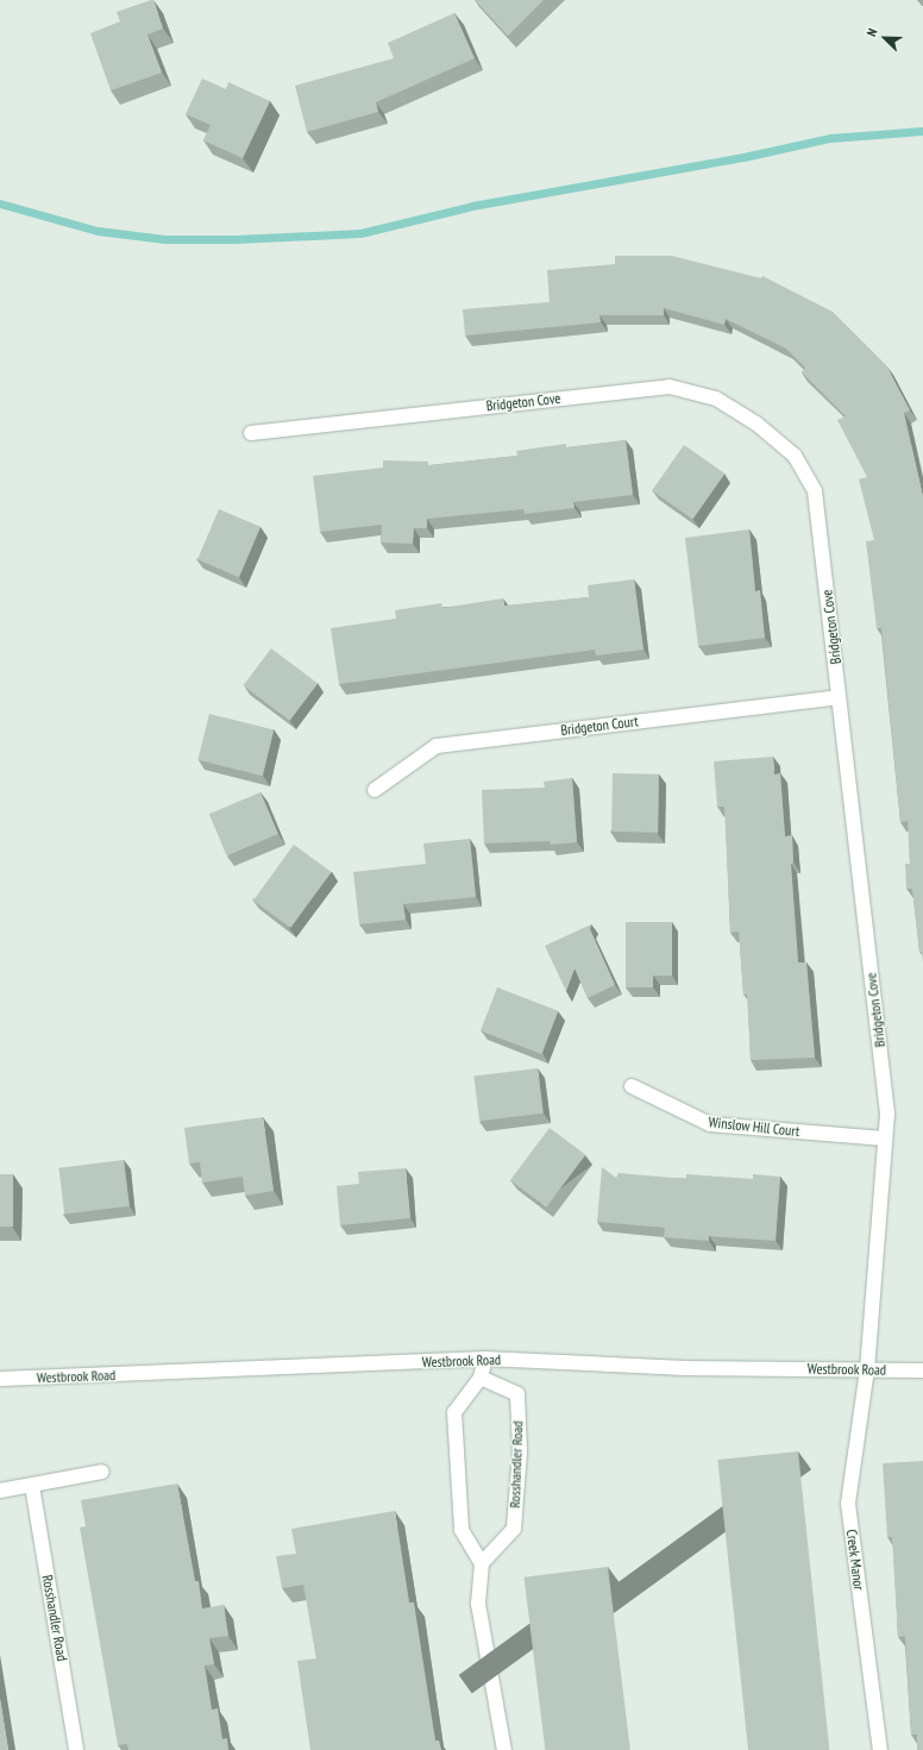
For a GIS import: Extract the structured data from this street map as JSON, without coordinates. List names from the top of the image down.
{
  "streets": {
    "street": [
      "Bridgeton Cove",
      "Bridgeton Court",
      "Winslow Hill Court",
      "Westbrook Road",
      "Rosshandler Road",
      "Creek Manor"
    ]
  },
  "crossings": [
    ["Bridgeton Cove", "Bridgeton Court"],
    ["Bridgeton Cove", "Winslow Hill Court"],
    ["Bridgeton Cove", "Westbrook Road"],
    ["Bridgeton Cove", "Creek Manor"],
    ["Westbrook Road", "Creek Manor"]
  ],
  "north": "top left"
}
